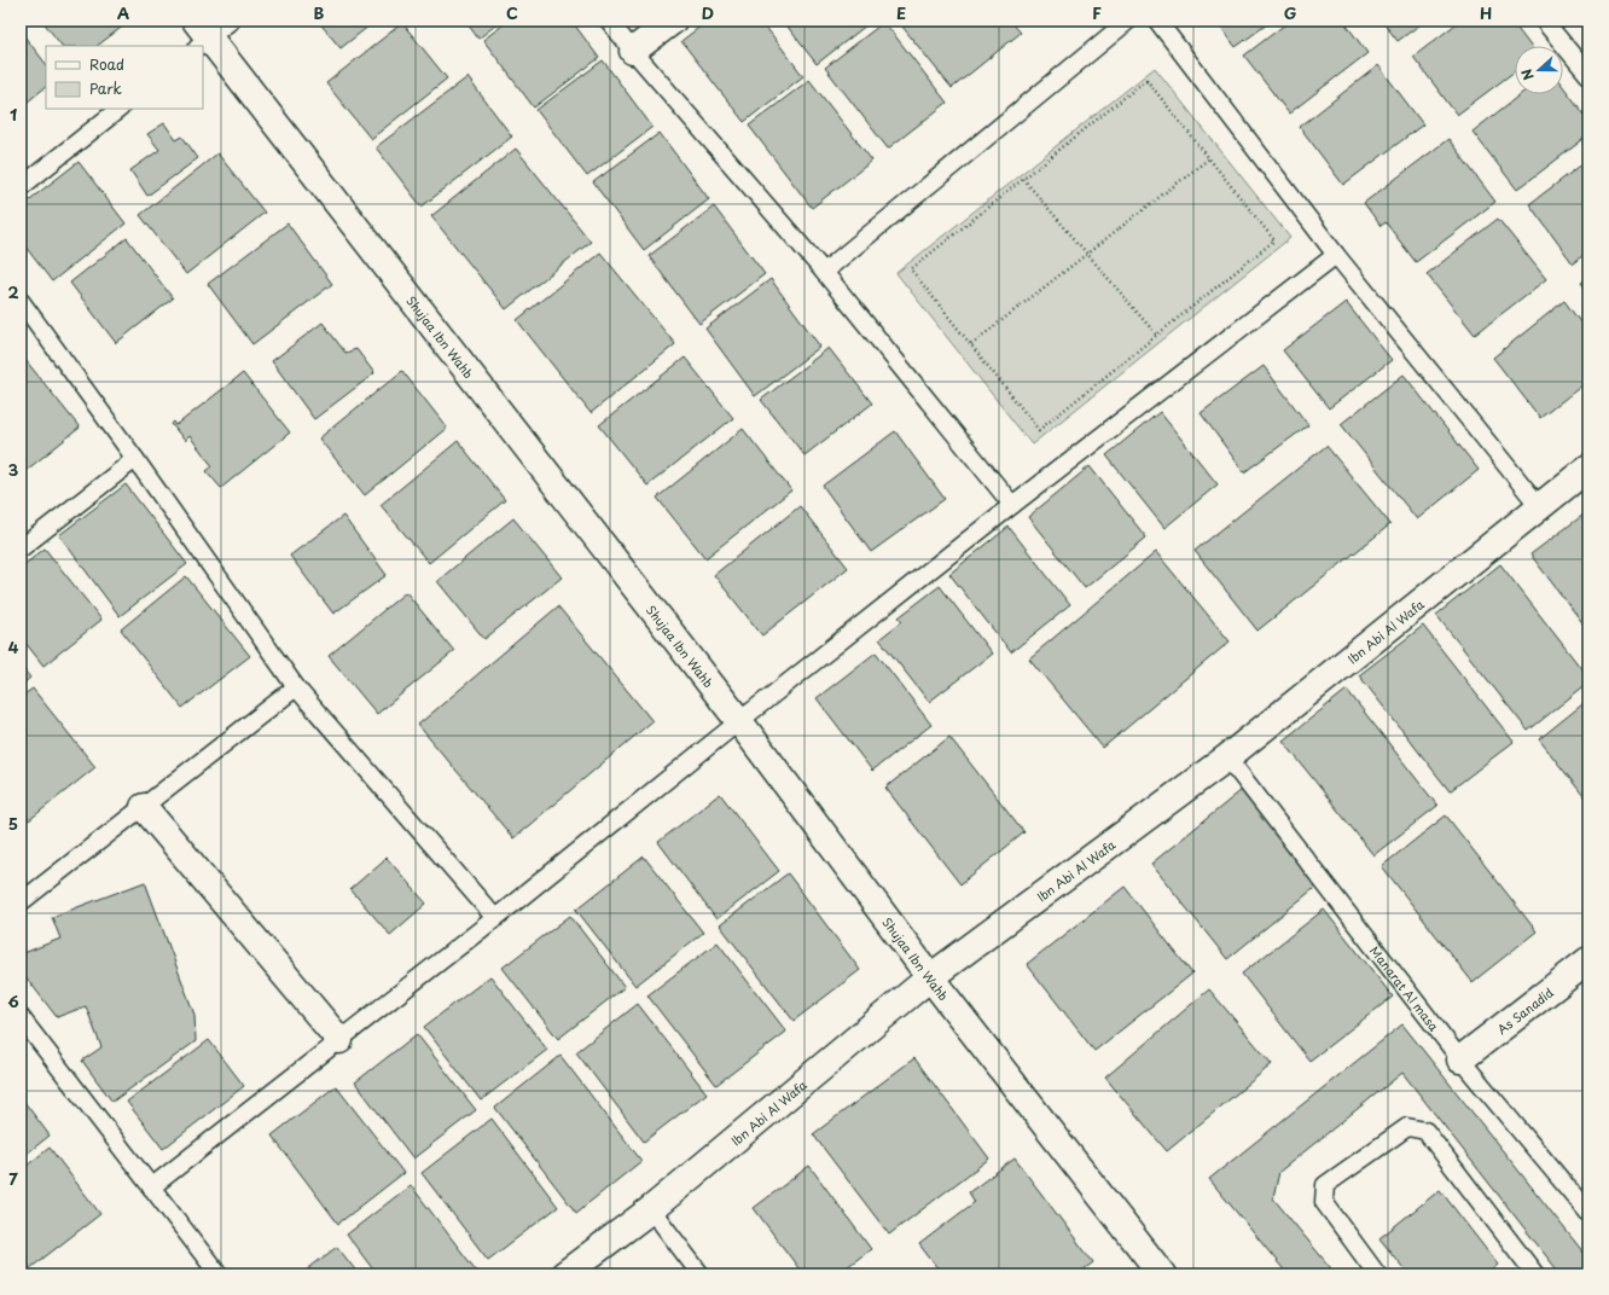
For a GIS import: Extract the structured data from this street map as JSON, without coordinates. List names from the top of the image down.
{
  "streets": {
    "street": ["Shujaa Ibn Wahb", "Ibn Abi Al Wafa", "As Sanadid"],
    "lane": ["Manarat Al masa"]
  },
  "crossings": [
    ["Shujaa Ibn Wahb", "Ibn Abi Al Wafa"],
    ["Ibn Abi Al Wafa", "Manarat Al masa"],
    ["Manarat Al masa", "As Sanadid"]
  ],
  "legend": ["Road", "Park"],
  "north": "left",
  "grid": {
    "columns": [
      "A",
      "B",
      "C",
      "D",
      "E",
      "F",
      "G",
      "H"
    ],
    "rows": [
      "1",
      "2",
      "3",
      "4",
      "5",
      "6",
      "7"
    ]
  }
}
